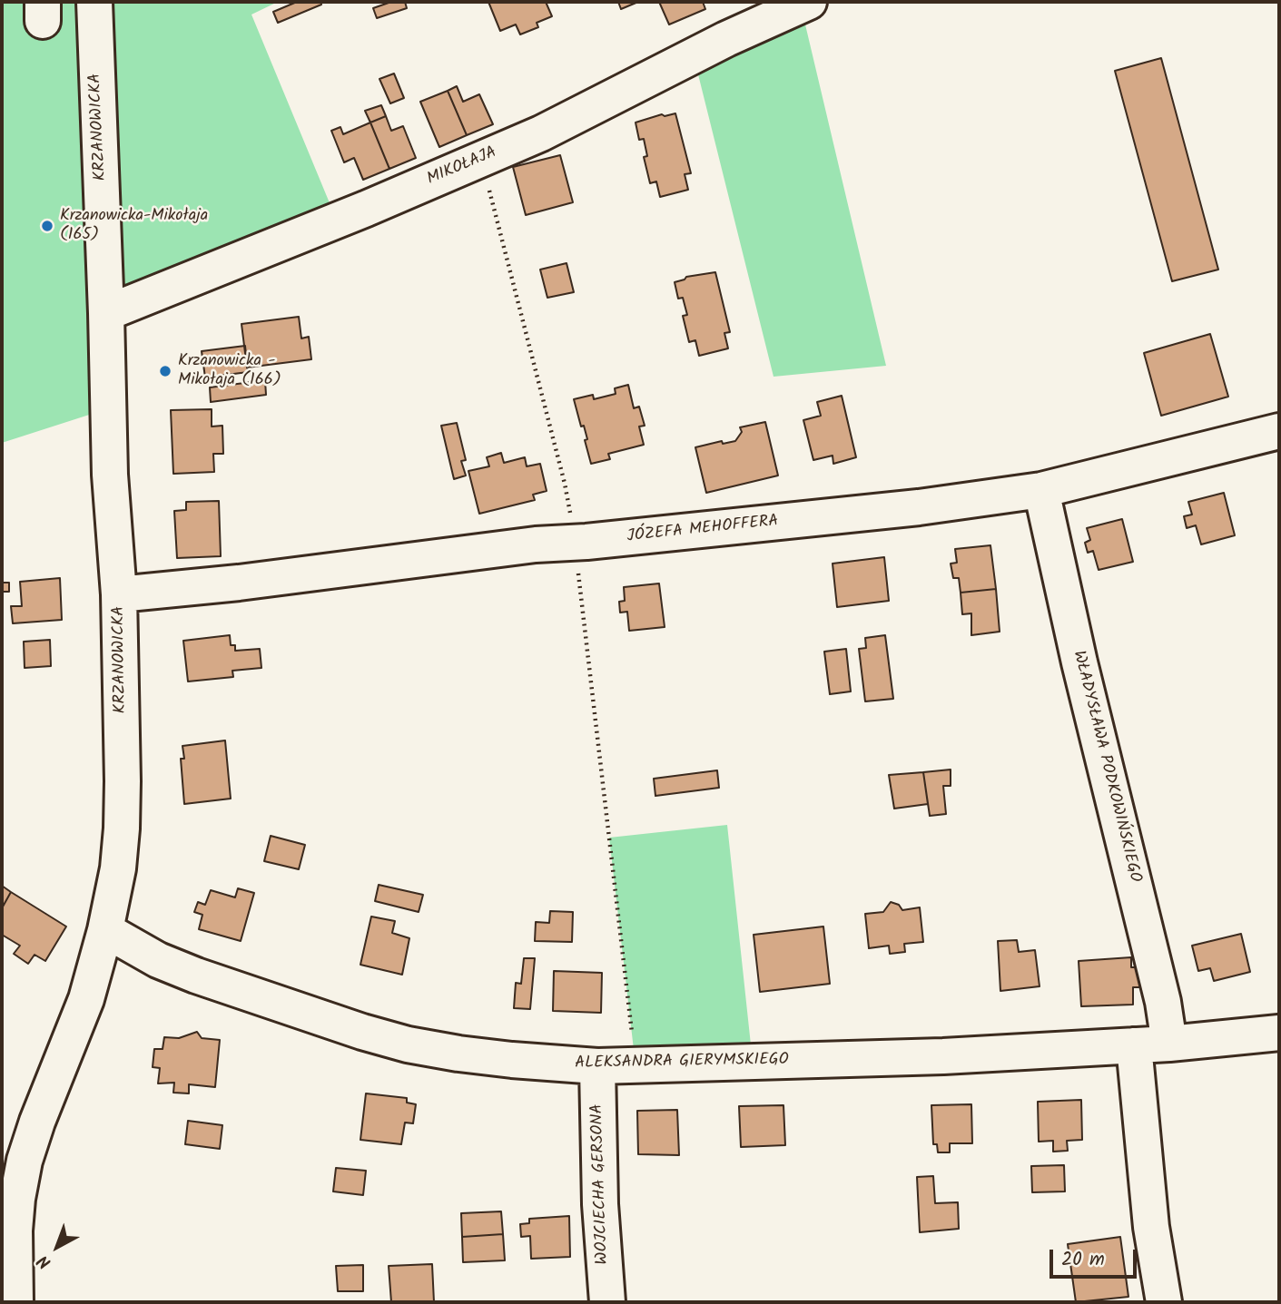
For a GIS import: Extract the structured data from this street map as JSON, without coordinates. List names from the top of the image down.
{
  "streets": {
    "street": [
      "KRZANOWICKA",
      "MIKOŁAJA",
      "JÓZEFA MEHOFFERA",
      "WŁADYSŁAWA PODKOWIŃSKIEGO",
      "ALEKSANDRA GIERYMSKIEGO",
      "WOJCIECHA GERSONA"
    ]
  },
  "crossings": [
    ["KRZANOWICKA", "MIKOŁAJA"],
    ["KRZANOWICKA", "JÓZEFA MEHOFFERA"],
    ["KRZANOWICKA", "ALEKSANDRA GIERYMSKIEGO"],
    ["JÓZEFA MEHOFFERA", "WŁADYSŁAWA PODKOWIŃSKIEGO"],
    ["WŁADYSŁAWA PODKOWIŃSKIEGO", "ALEKSANDRA GIERYMSKIEGO"],
    ["ALEKSANDRA GIERYMSKIEGO", "WOJCIECHA GERSONA"]
  ],
  "places": ["Krzanowicka-Mikołaja (165)", "Krzanowicka - Mikołaja (166)"],
  "scale_bar": "20 m",
  "north": "bottom left"
}
